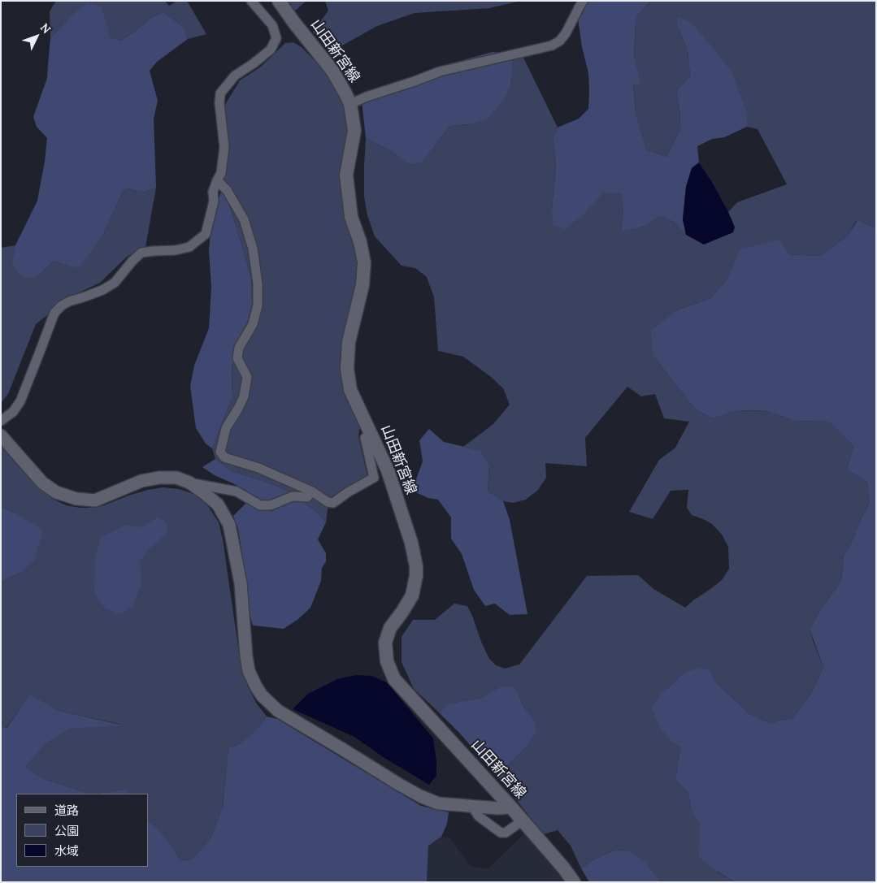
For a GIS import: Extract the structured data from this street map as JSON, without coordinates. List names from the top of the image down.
{
  "streets": {
    "main road": ["山田新宮線"]
  },
  "legend": ["道路", "公園", "水域"],
  "north": "top right"
}
